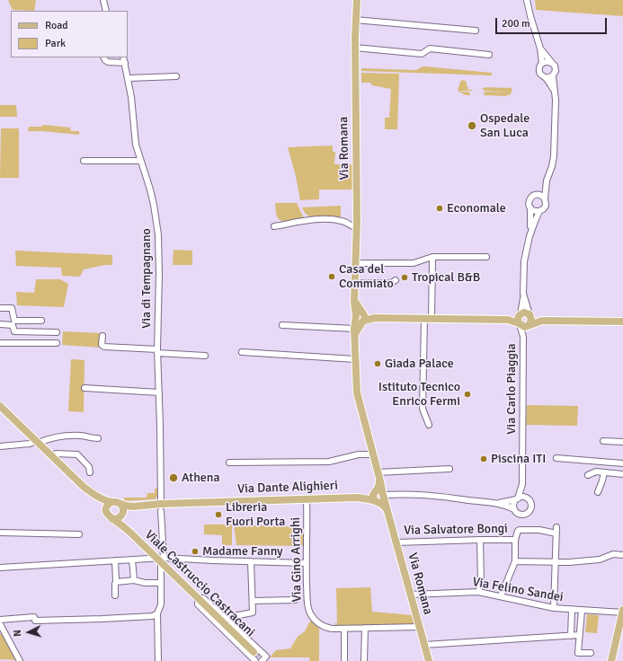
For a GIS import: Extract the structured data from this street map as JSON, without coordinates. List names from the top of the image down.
{
  "streets": {
    "main road": [
      "Via Romana",
      "Via Carlo Piaggia",
      "Via Dante Alighieri",
      "Viale Castruccio Castracani"
    ],
    "street": [
      "Via di Tempagnano",
      "Via Salvatore Bongi",
      "Via Gino Arrighi",
      "Via Felino Sandei"
    ]
  },
  "crossings": [
    ["Via Romana", "Via Carlo Piaggia"],
    ["Via Romana", "Via Dante Alighieri"],
    ["Via Romana", "Via Salvatore Bongi"],
    ["Via Romana", "Via Gino Arrighi"],
    ["Via Romana", "Via Felino Sandei"],
    ["Via di Tempagnano", "Via Dante Alighieri"],
    ["Via di Tempagnano", "Viale Castruccio Castracani"],
    ["Via Dante Alighieri", "Via Gino Arrighi"],
    ["Via Dante Alighieri", "Viale Castruccio Castracani"]
  ],
  "places": [
    "Ospedale San Luca",
    "Economale",
    "Casa del Commiato",
    "Tropical B&B",
    "Giada Palace",
    "Istituto Tecnico Enrico Fermi",
    "Piscina ITI",
    "Athena",
    "Libreria Fuori Porta",
    "Madame Fanny"
  ],
  "legend": ["Road", "Park"],
  "scale_bar": "200 m",
  "north": "left"
}
